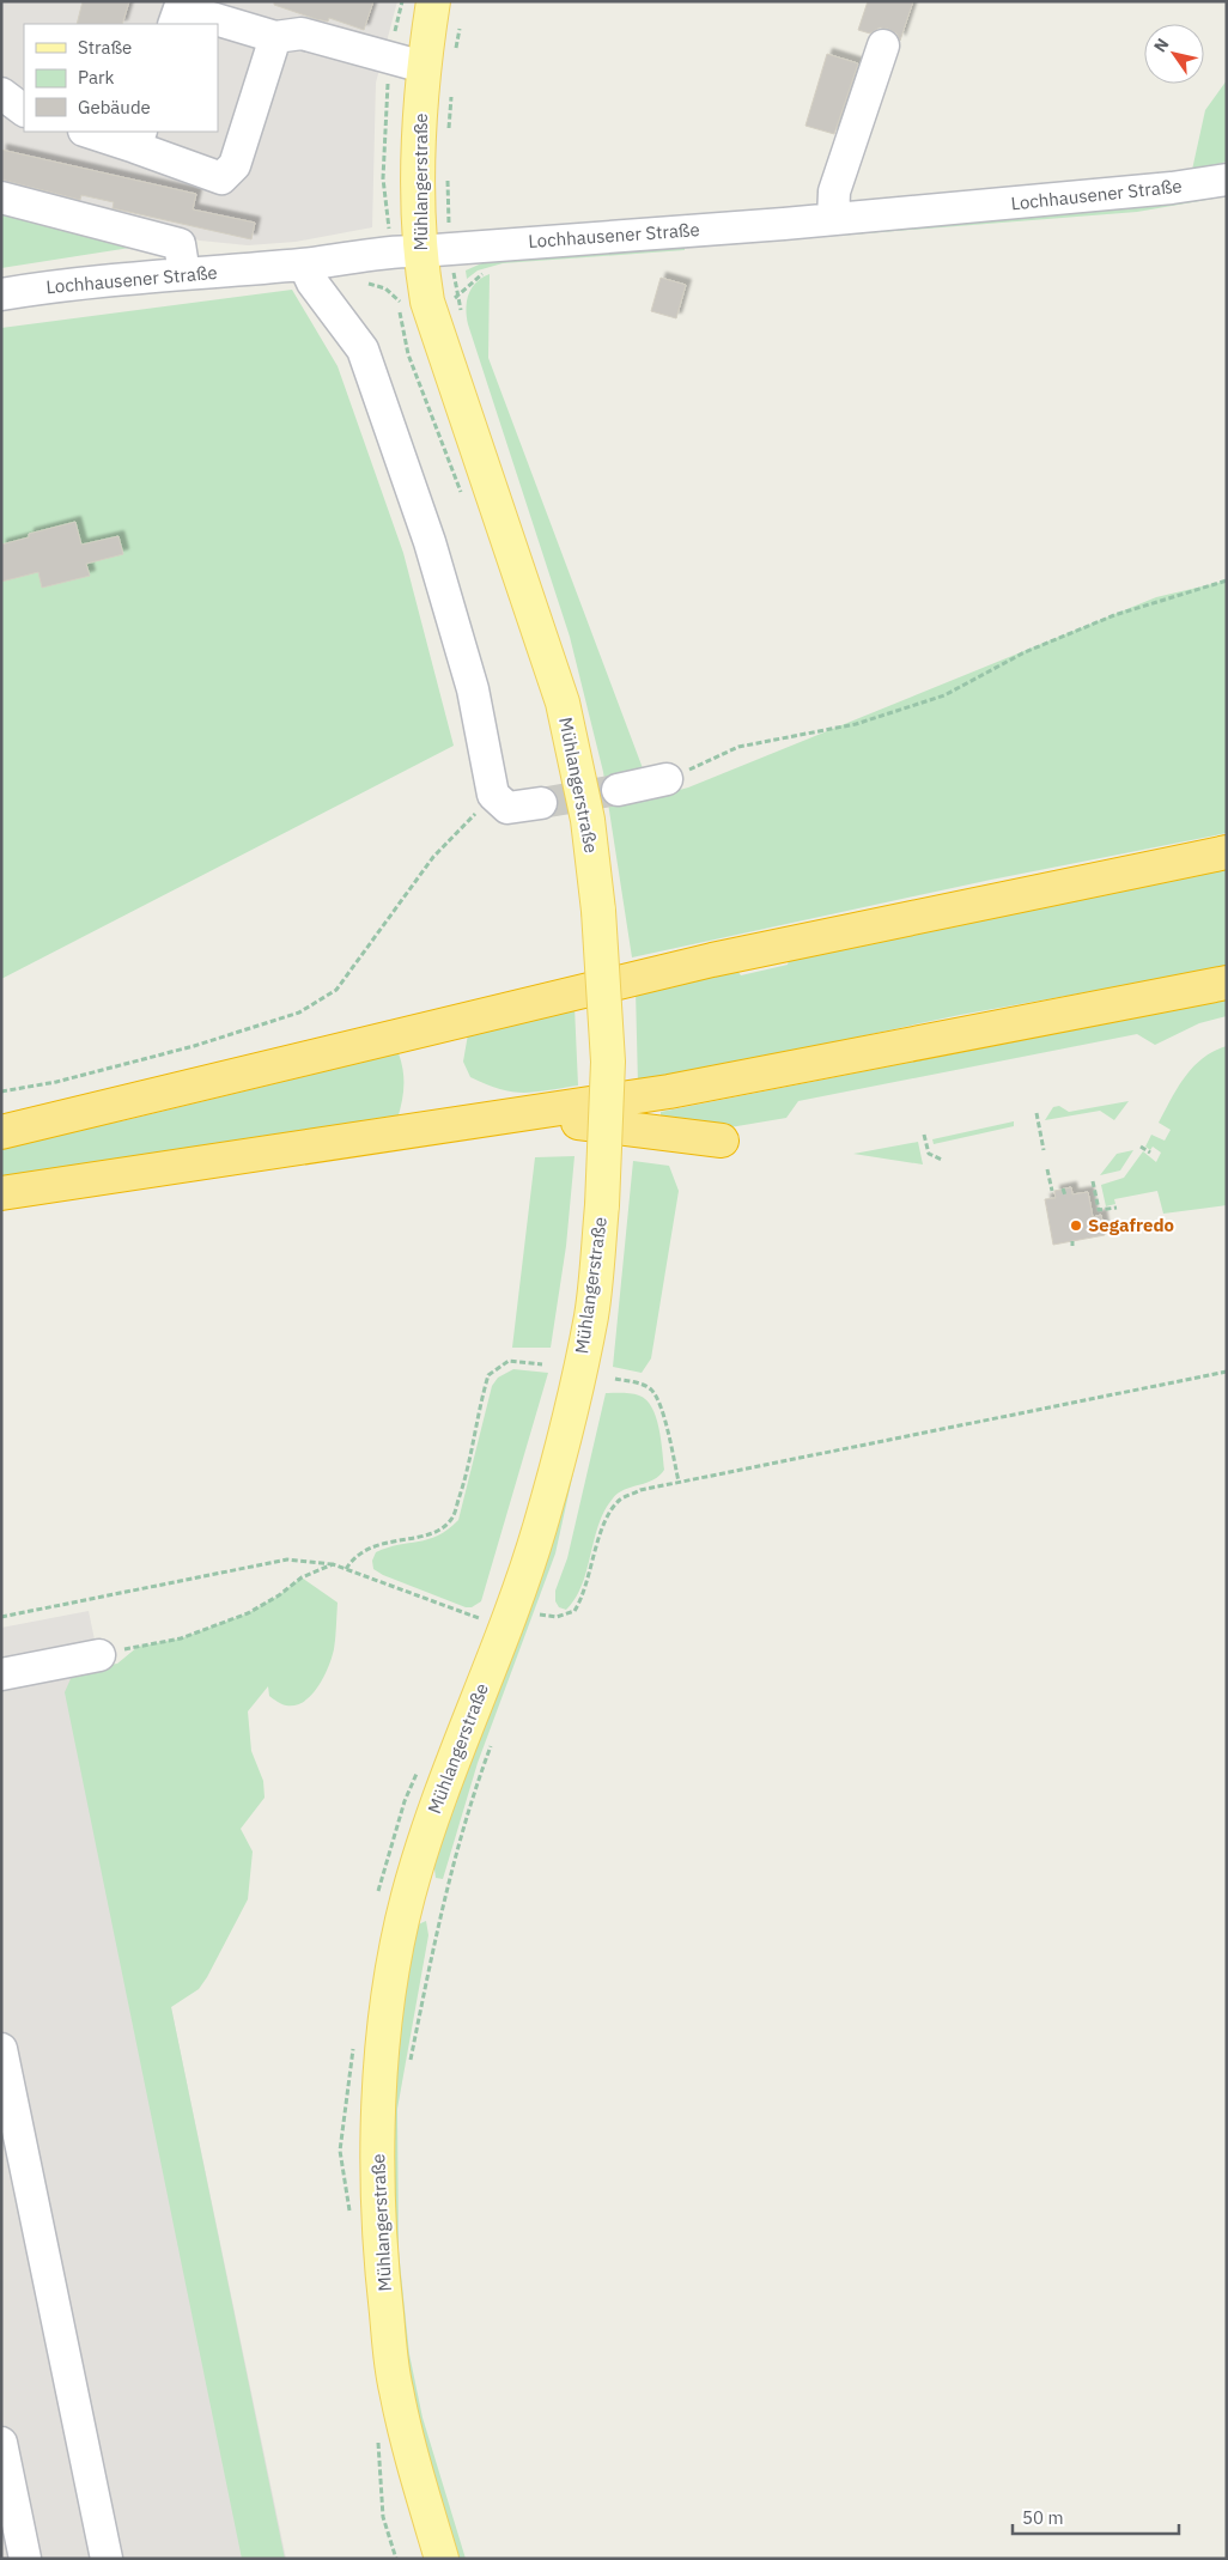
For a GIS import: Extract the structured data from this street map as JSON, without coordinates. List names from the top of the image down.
{
  "streets": {
    "main road": ["Mühlangerstraße"],
    "street": ["Lochhausener Straße"]
  },
  "crossings": [
    ["Mühlangerstraße", "Lochhausener Straße"]
  ],
  "places": ["Segafredo"],
  "legend": ["Straße", "Park", "Gebäude"],
  "scale_bar": "50 m",
  "north": "top left"
}
